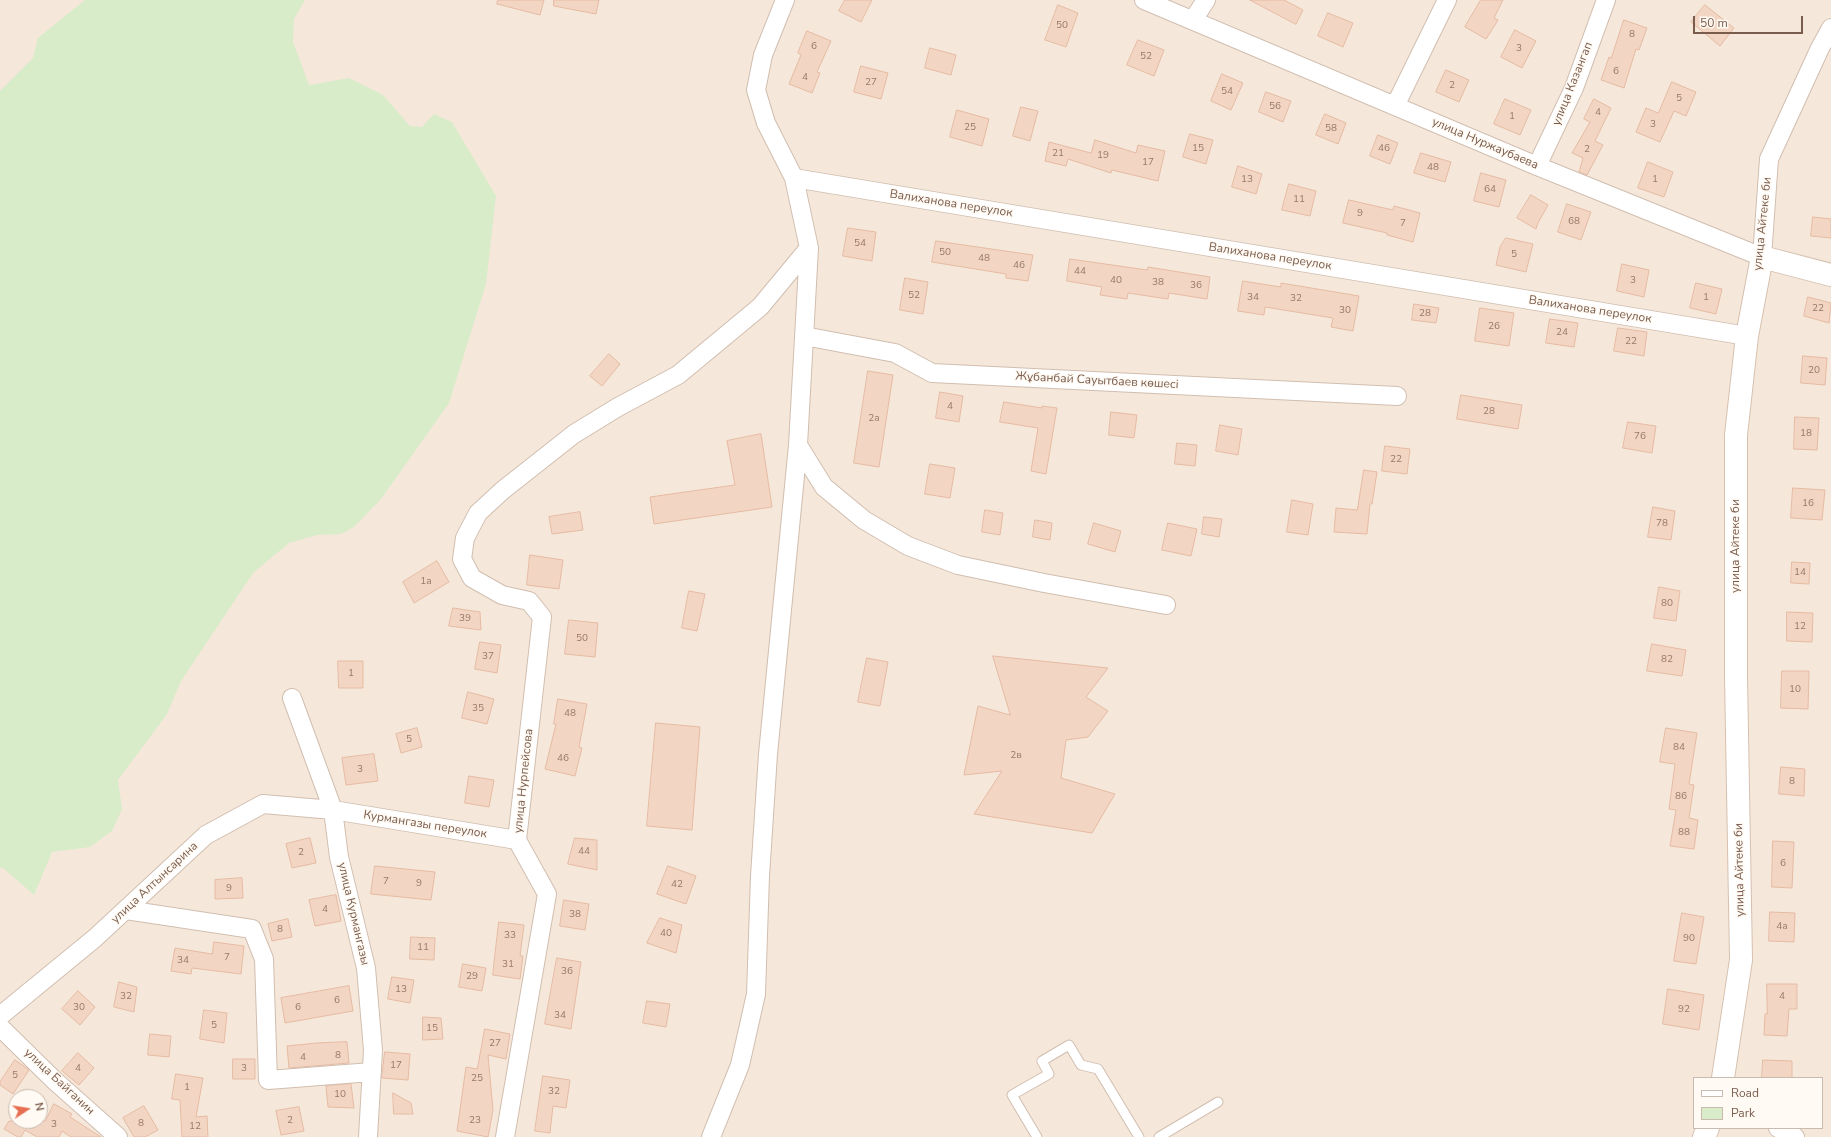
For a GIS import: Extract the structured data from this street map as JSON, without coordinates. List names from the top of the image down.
{
  "streets": {
    "street": [
      "улица Казангап",
      "улица Нуржаубаева",
      "Валиханова переулок",
      "улица Айтеке би",
      "Жұбанбай Сауытбаев көшесі",
      "улица Нурпейсова",
      "Курмангазы переулок",
      "улица Алтынсарина",
      "улица Курмангазы",
      "улица Байганин"
    ]
  },
  "crossings": [
    ["улица Казангап", "улица Нуржаубаева"],
    ["улица Нуржаубаева", "улица Айтеке би"],
    ["Валиханова переулок", "улица Айтеке би"],
    ["улица Нурпейсова", "Курмангазы переулок"],
    ["Курмангазы переулок", "улица Алтынсарина"],
    ["Курмангазы переулок", "улица Курмангазы"],
    ["улица Алтынсарина", "улица Курмангазы"]
  ],
  "house_numbers": [
    "50",
    "8",
    "6",
    "3",
    "52",
    "6",
    "4",
    "27",
    "2",
    "54",
    "5",
    "56",
    "4",
    "1",
    "3",
    "25",
    "58",
    "15",
    "46",
    "2",
    "21",
    "19",
    "17",
    "48",
    "13",
    "1",
    "64",
    "11",
    "9",
    "68",
    "7",
    "54",
    "50",
    "5",
    "48",
    "46",
    "44",
    "40",
    "3",
    "38",
    "36",
    "52",
    "34",
    "1",
    "32",
    "22",
    "30",
    "28",
    "26",
    "24",
    "22",
    "20",
    "4",
    "28",
    "2а",
    "18",
    "76",
    "22",
    "16",
    "78",
    "14",
    "1а",
    "80",
    "39",
    "12",
    "50",
    "37",
    "82",
    "1",
    "10",
    "35",
    "48",
    "5",
    "84",
    "2в",
    "46",
    "3",
    "8",
    "86",
    "88",
    "44",
    "2",
    "6",
    "7",
    "9",
    "42",
    "9",
    "4",
    "38",
    "4а",
    "8",
    "40",
    "33",
    "90",
    "11",
    "7",
    "34",
    "31",
    "36",
    "29",
    "13",
    "32",
    "4",
    "6",
    "30",
    "6",
    "92",
    "34",
    "5",
    "15",
    "27",
    "8",
    "4",
    "17",
    "4",
    "3",
    "5",
    "25",
    "1",
    "32",
    "10",
    "2",
    "23",
    "8",
    "3",
    "12"
  ],
  "legend": ["Road", "Park"],
  "scale_bar": "50 m",
  "north": "right"
}
